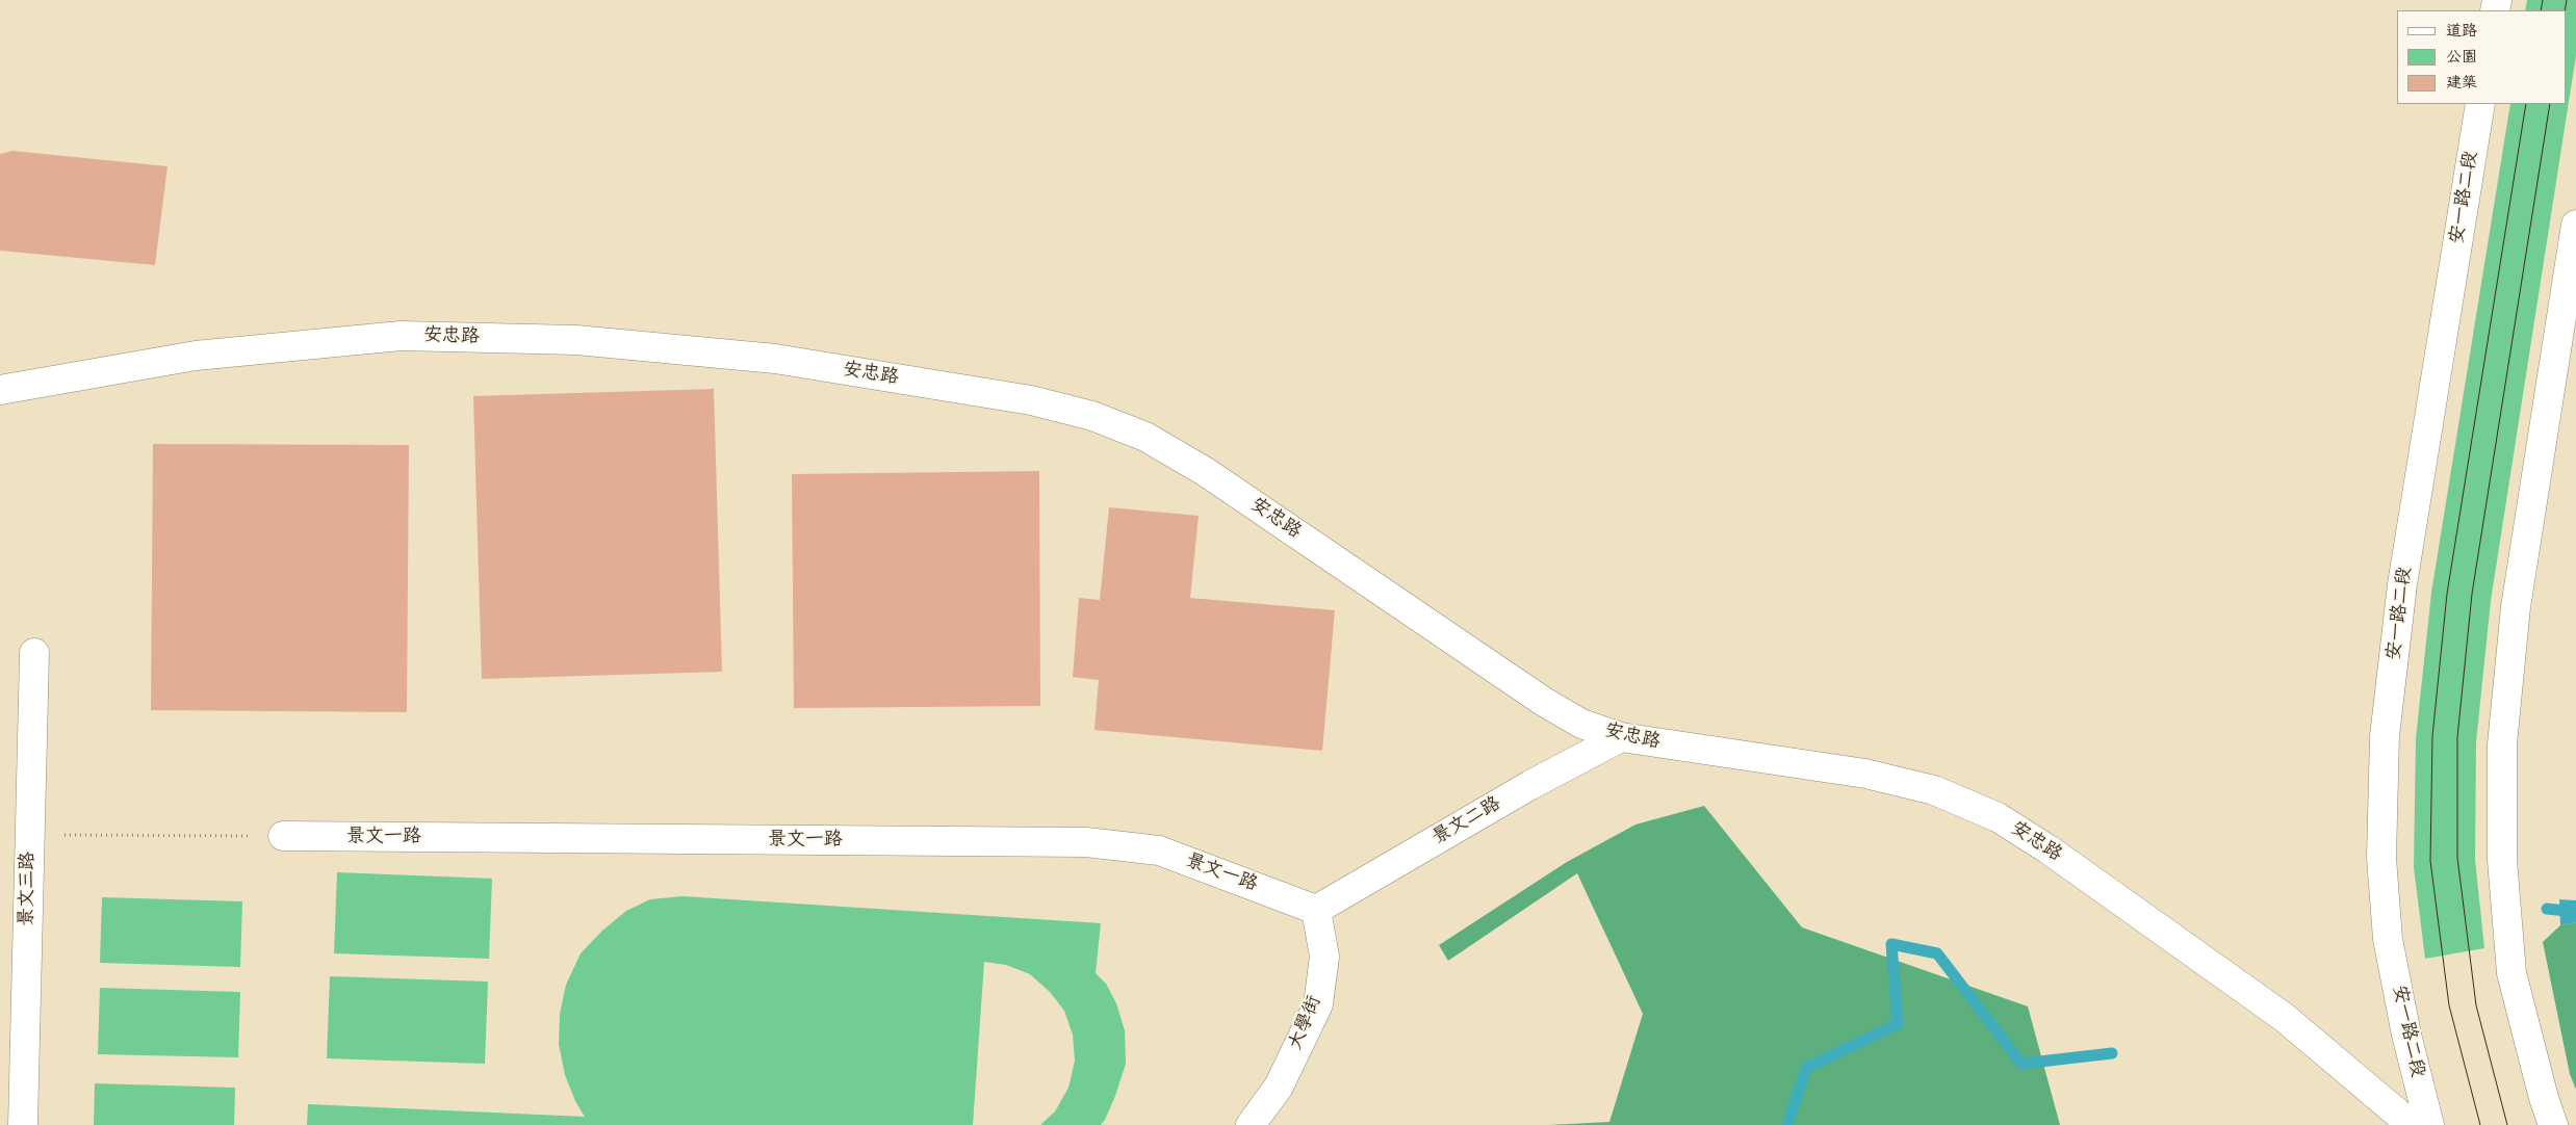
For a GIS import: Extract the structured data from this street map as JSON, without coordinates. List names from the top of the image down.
{
  "streets": {
    "street": [
      "安一路二段",
      "安忠路",
      "景文二路",
      "景文一路",
      "景文三路",
      "大學街"
    ]
  },
  "crossings": [
    ["安忠路", "景文二路"],
    ["景文二路", "景文一路"],
    ["景文二路", "大學街"],
    ["景文一路", "大學街"]
  ],
  "legend": ["道路", "公園", "建築"]
}
